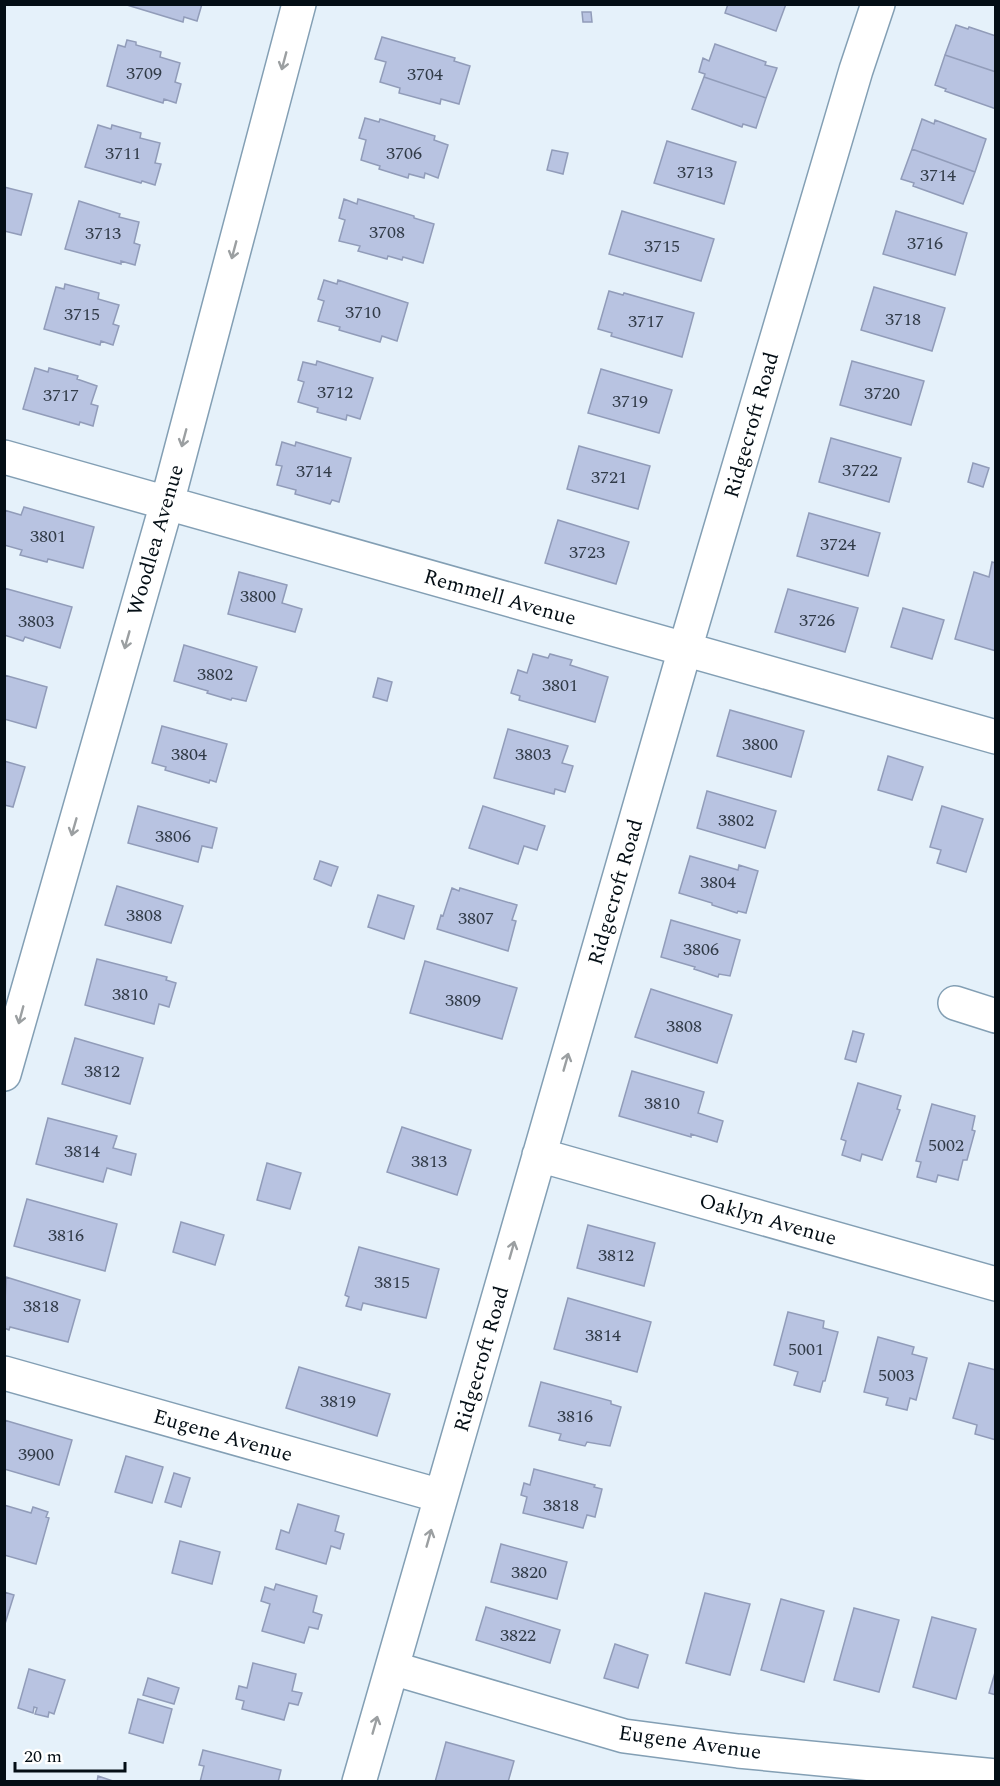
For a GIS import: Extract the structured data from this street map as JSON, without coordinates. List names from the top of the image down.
{
  "streets": {
    "street": [
      "Ridgecroft Road",
      "Woodlea Avenue",
      "Remmell Avenue",
      "Oaklyn Avenue",
      "Eugene Avenue"
    ]
  },
  "crossings": [
    ["Ridgecroft Road", "Remmell Avenue"],
    ["Ridgecroft Road", "Oaklyn Avenue"],
    ["Ridgecroft Road", "Eugene Avenue"],
    ["Woodlea Avenue", "Remmell Avenue"]
  ],
  "one_way": ["Ridgecroft Road", "Woodlea Avenue"],
  "house_numbers": [
    "3709",
    "3704",
    "3711",
    "3706",
    "3713",
    "3714",
    "3708",
    "3713",
    "3716",
    "3715",
    "3710",
    "3715",
    "3718",
    "3717",
    "3712",
    "3720",
    "3717",
    "3719",
    "3722",
    "3714",
    "3721",
    "3801",
    "3724",
    "3723",
    "3800",
    "3726",
    "3803",
    "3802",
    "3801",
    "3800",
    "3804",
    "3803",
    "3802",
    "3806",
    "3804",
    "3808",
    "3807",
    "3806",
    "3810",
    "3809",
    "3808",
    "3812",
    "3810",
    "5002",
    "3814",
    "3813",
    "3816",
    "3812",
    "3815",
    "3818",
    "3814",
    "5001",
    "5003",
    "3819",
    "3816",
    "3900",
    "3818",
    "3820",
    "3822"
  ],
  "scale_bar": "20 m"
}
